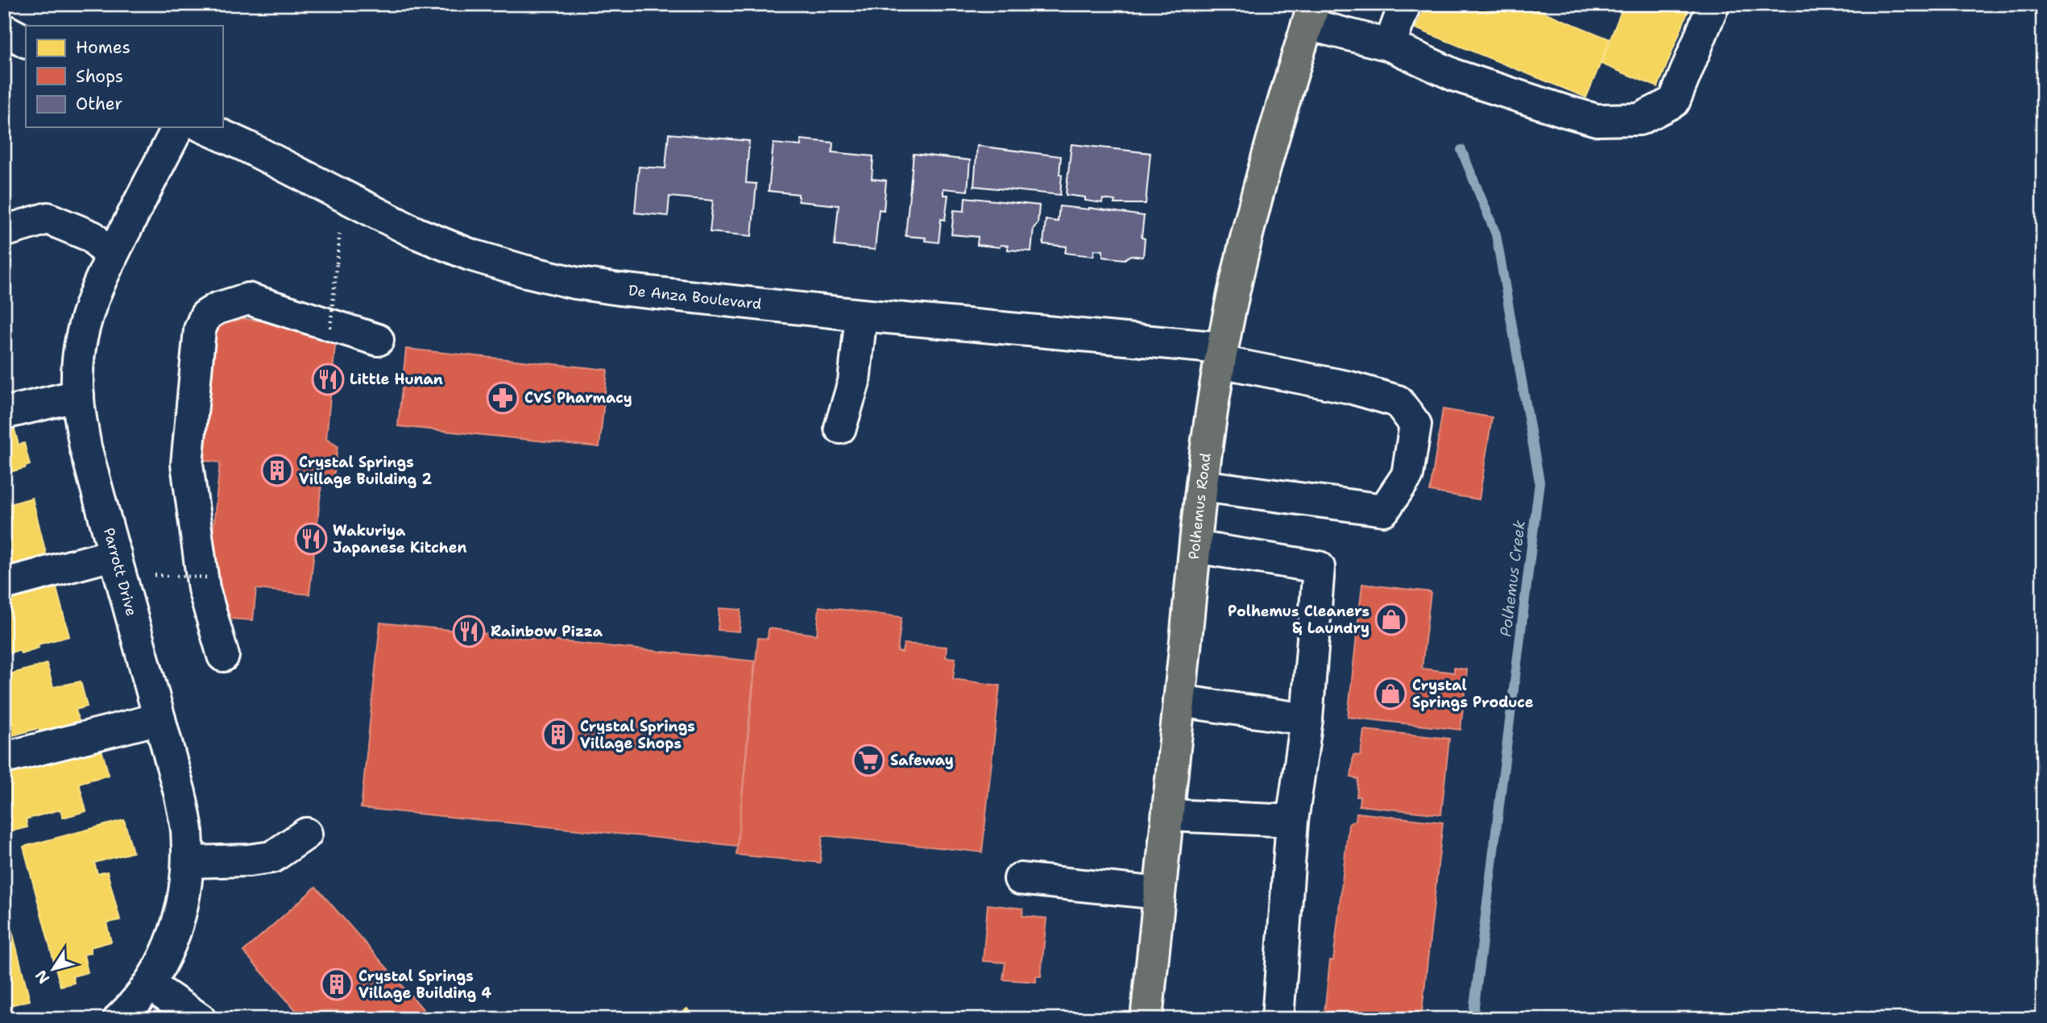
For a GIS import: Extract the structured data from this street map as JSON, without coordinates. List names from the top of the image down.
{
  "streets": {
    "main road": ["Polhemus Road"],
    "street": ["De Anza Boulevard", "Parrott Drive"]
  },
  "crossings": [
    ["De Anza Boulevard", "Polhemus Road"]
  ],
  "water": ["Polhemus Creek"],
  "places": {
    "restaurant": ["Little Hunan", "Wakuriya Japanese Kitchen", "Rainbow Pizza"],
    "pharmacy": ["CVS Pharmacy"],
    "building": ["Crystal Springs Village Building 2", "Crystal Springs Village Shops", "Crystal Springs Village Building 4"],
    "shop": ["Polhemus Cleaners & Laundry", "Crystal Springs Produce"],
    "supermarket": ["Safeway"]
  },
  "legend": ["Homes", "Shops", "Other"],
  "north": "bottom left"
}
